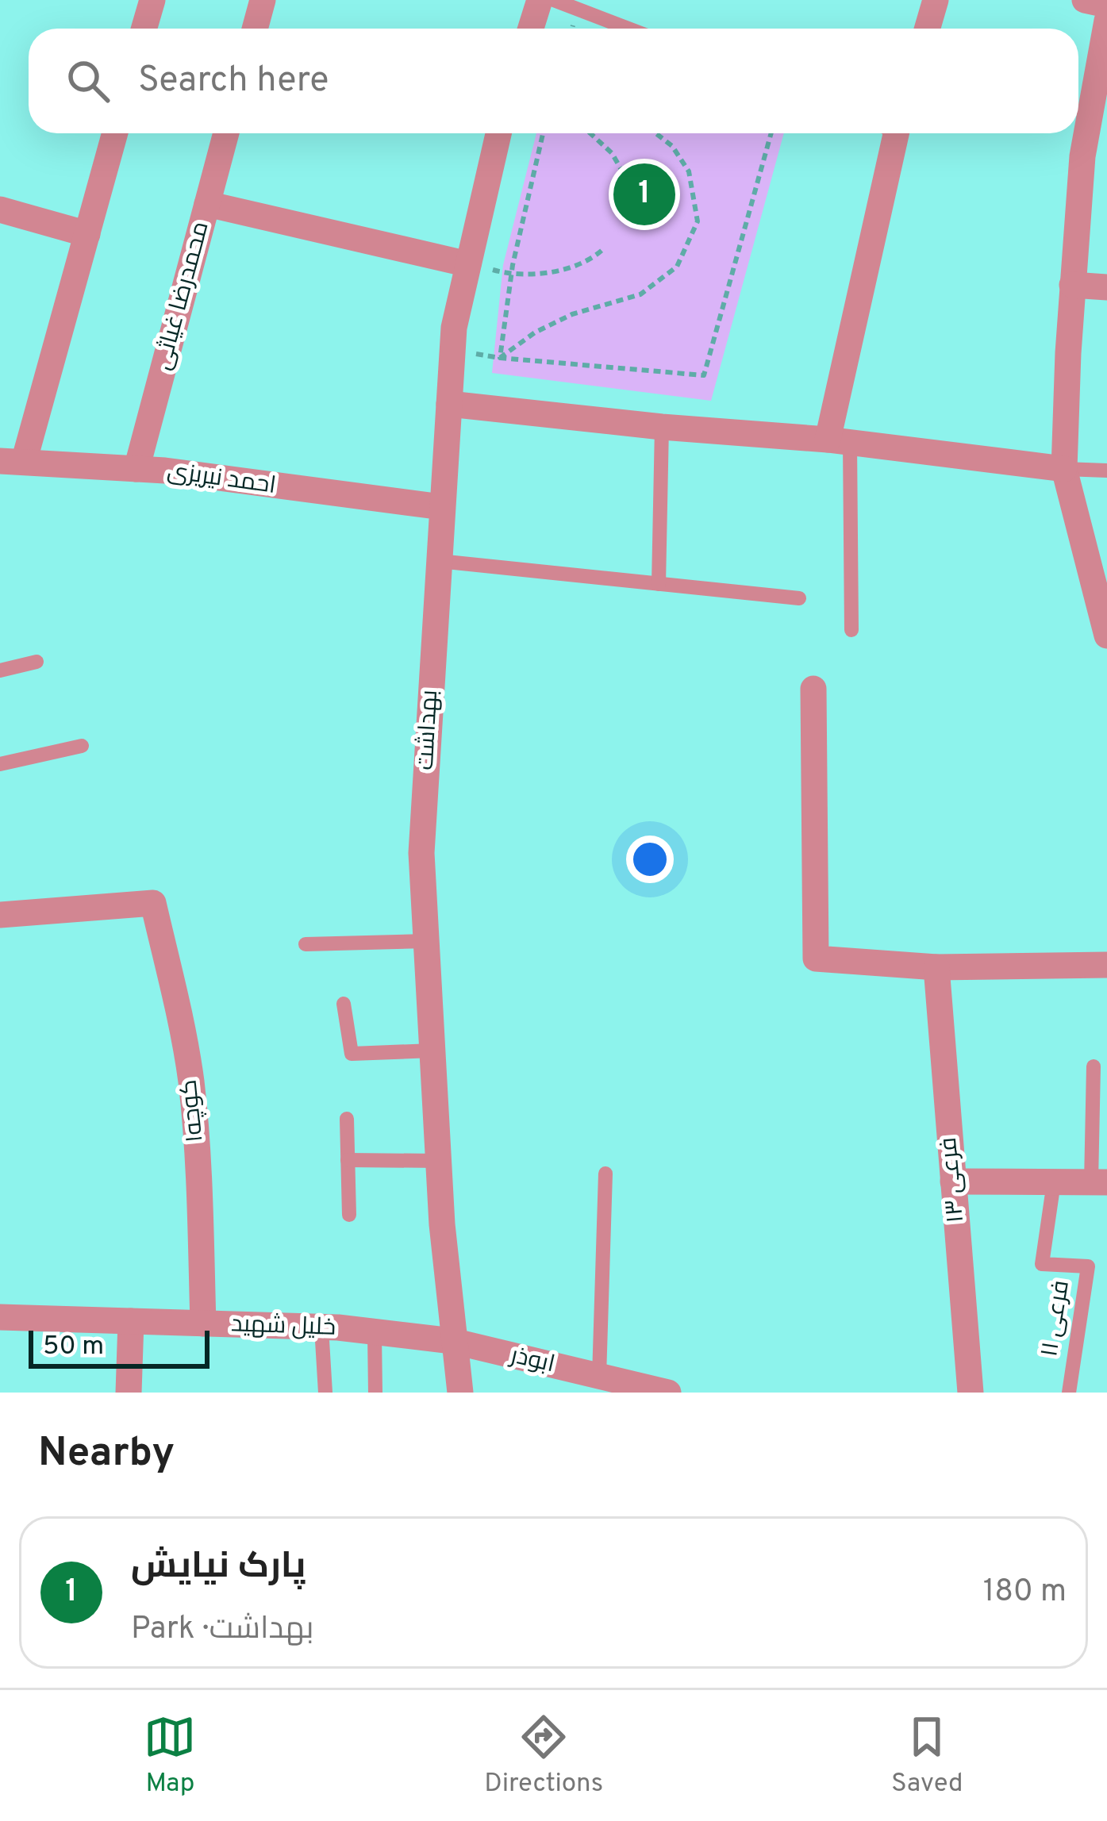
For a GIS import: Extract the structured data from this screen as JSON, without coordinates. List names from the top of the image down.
{
  "streets": {
    "street": [
      "محمدرضا غیاثی",
      "احمد نیریزی",
      "بهداشت",
      "کوچه۱",
      "فرعی ۱۳",
      "خلیل شهید",
      "ابوذر"
    ],
    "lane": ["فرعی ۱۱"]
  },
  "crossings": [
    ["محمدرضا غیاثی", "احمد نیریزی"],
    ["احمد نیریزی", "بهداشت"],
    ["بهداشت", "خلیل شهید"],
    ["بهداشت", "ابوذر"],
    ["کوچه۱", "خلیل شهید"],
    ["خلیل شهید", "ابوذر"]
  ],
  "scale_bar": "50 m",
  "page": {
    "search": "Search here",
    "pins": "1",
    "scale": "50 m",
    "heading": "Nearby",
    "list": [
      {
        "mark": "1",
        "name": "پارک نیایش",
        "note": "Park · بهداشت",
        "value": "180 m"
      }
    ],
    "nav": ["Map", "Directions", "Saved"]
  }
}
